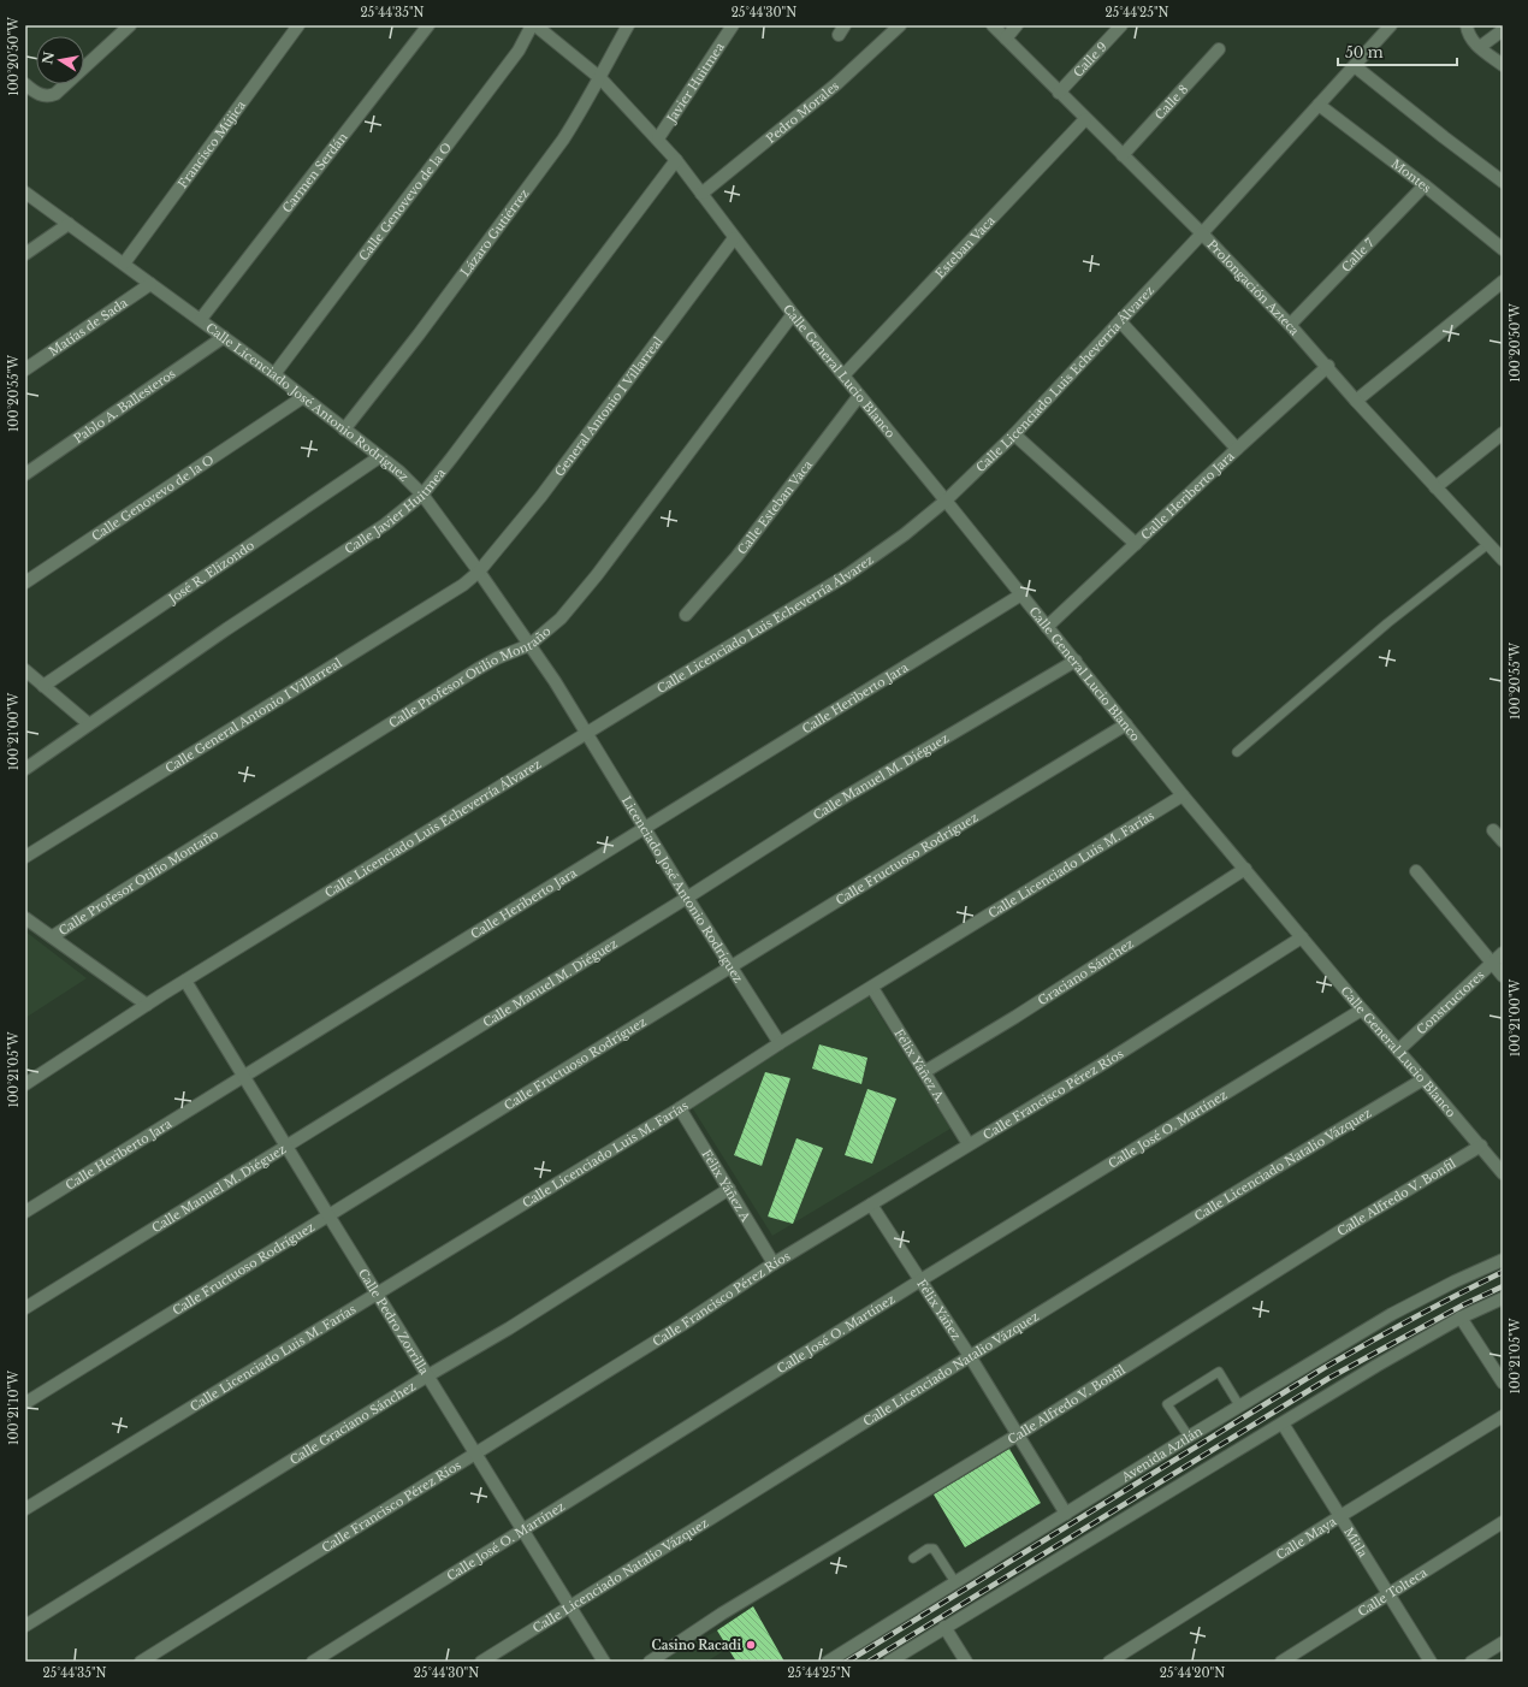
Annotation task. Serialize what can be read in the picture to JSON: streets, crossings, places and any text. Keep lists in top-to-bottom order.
{
  "streets": {
    "street": [
      "Calle 9",
      "Javier Huitmea",
      "Calle 8",
      "Pedro Morales",
      "Francisco Mújica",
      "Carmen Serdán",
      "Montes",
      "Calle Genovevo de la O",
      "Lázaro Gutiérrez",
      "Esteban Vaca",
      "Calle 7",
      "Prolongación Azteca",
      "Matías de Sada",
      "Calle General Lucio Blanco",
      "Calle Licenciado Luis Echeverría Álvarez",
      "Calle Licenciado José Antonio Rodríguez",
      "Pablo A. Ballesteros",
      "General Antonio I Villarreal",
      "Calle Heriberto Jara",
      "Calle Esteban Vaca",
      "Calle Javier Huitmea",
      "José R. Elizondo",
      "Calle Profesor Otilio Montaño",
      "Calle General Antonio I Villarreal",
      "Calle Manuel M. Diéguez",
      "Calle Fructuoso Rodríguez",
      "Calle Licenciado Luis M. Farías",
      "Licenciado José Antonio Rodríguez",
      "Graciano Sánchez",
      "Constructores",
      "Félix Yáñez A.",
      "Calle Francisco Pérez Ríos",
      "Calle José O. Martínez",
      "Calle Licenciado Natalio Vázquez",
      "Félix Yáñez A",
      "Calle Alfredo V. Bonfil",
      "Félix Yáñez",
      "Calle Pedro Zorrilla",
      "Calle Graciano Sánchez",
      "Avenida Aztlán",
      "Calle Maya",
      "Mitla",
      "Calle Tolteca"
    ]
  },
  "crossings": [
    ["Calle 9", "Prolongación Azteca"],
    ["Javier Huitmea", "Calle General Lucio Blanco"],
    ["Calle 8", "Prolongación Azteca"],
    ["Pedro Morales", "Calle General Lucio Blanco"],
    ["Francisco Mújica", "Calle Licenciado José Antonio Rodríguez"],
    ["Carmen Serdán", "Calle Licenciado José Antonio Rodríguez"],
    ["Montes", "Calle 7"],
    ["Montes", "Calle Licenciado Luis Echeverría Álvarez"],
    ["Calle Genovevo de la O", "Calle General Lucio Blanco"],
    ["Calle Genovevo de la O", "Calle Licenciado José Antonio Rodríguez"],
    ["Lázaro Gutiérrez", "Calle General Lucio Blanco"],
    ["Lázaro Gutiérrez", "Calle Licenciado José Antonio Rodríguez"],
    ["Esteban Vaca", "Prolongación Azteca"],
    ["Esteban Vaca", "Calle General Lucio Blanco"],
    ["Calle 7", "Prolongación Azteca"],
    ["Prolongación Azteca", "Calle Licenciado Luis Echeverría Álvarez"],
    ["Prolongación Azteca", "Calle Heriberto Jara"],
    ["Matías de Sada", "Calle Licenciado José Antonio Rodríguez"],
    ["Calle General Lucio Blanco", "Calle Licenciado Luis Echeverría Álvarez"],
    ["Calle General Lucio Blanco", "General Antonio I Villarreal"],
    ["Calle General Lucio Blanco", "Calle Heriberto Jara"],
    ["Calle General Lucio Blanco", "Calle Esteban Vaca"],
    ["Calle General Lucio Blanco", "Calle Javier Huitmea"],
    ["Calle General Lucio Blanco", "Calle Profesor Otilio Montaño"],
    ["Calle General Lucio Blanco", "Calle Manuel M. Diéguez"],
    ["Calle General Lucio Blanco", "Calle Fructuoso Rodríguez"],
    ["Calle General Lucio Blanco", "Calle Licenciado Luis M. Farías"],
    ["Calle General Lucio Blanco", "Graciano Sánchez"],
    ["Calle General Lucio Blanco", "Constructores"],
    ["Calle General Lucio Blanco", "Calle Francisco Pérez Ríos"],
    ["Calle General Lucio Blanco", "Calle José O. Martínez"],
    ["Calle General Lucio Blanco", "Calle Licenciado Natalio Vázquez"],
    ["Calle General Lucio Blanco", "Calle Alfredo V. Bonfil"],
    ["Calle Licenciado Luis Echeverría Álvarez", "Calle Licenciado José Antonio Rodríguez"],
    ["Calle Licenciado Luis Echeverría Álvarez", "Licenciado José Antonio Rodríguez"],
    ["Calle Licenciado Luis Echeverría Álvarez", "Calle Pedro Zorrilla"],
    ["Calle Licenciado José Antonio Rodríguez", "Pablo A. Ballesteros"],
    ["Calle Licenciado José Antonio Rodríguez", "General Antonio I Villarreal"],
    ["Calle Licenciado José Antonio Rodríguez", "Calle Javier Huitmea"],
    ["Calle Licenciado José Antonio Rodríguez", "José R. Elizondo"],
    ["Calle Licenciado José Antonio Rodríguez", "Calle Profesor Otilio Montaño"],
    ["Calle Licenciado José Antonio Rodríguez", "Calle General Antonio I Villarreal"],
    ["Calle Licenciado José Antonio Rodríguez", "Licenciado José Antonio Rodríguez"],
    ["General Antonio I Villarreal", "Calle General Antonio I Villarreal"],
    ["Calle Heriberto Jara", "Licenciado José Antonio Rodríguez"],
    ["Calle Heriberto Jara", "Calle Pedro Zorrilla"],
    ["Calle Manuel M. Diéguez", "Licenciado José Antonio Rodríguez"],
    ["Calle Manuel M. Diéguez", "Calle Pedro Zorrilla"],
    ["Calle Fructuoso Rodríguez", "Licenciado José Antonio Rodríguez"],
    ["Calle Fructuoso Rodríguez", "Calle Pedro Zorrilla"],
    ["Calle Licenciado Luis M. Farías", "Licenciado José Antonio Rodríguez"],
    ["Calle Licenciado Luis M. Farías", "Félix Yáñez A."],
    ["Calle Licenciado Luis M. Farías", "Félix Yáñez A"],
    ["Calle Licenciado Luis M. Farías", "Calle Pedro Zorrilla"],
    ["Graciano Sánchez", "Félix Yáñez A."],
    ["Félix Yáñez A.", "Calle Francisco Pérez Ríos"],
    ["Calle Francisco Pérez Ríos", "Félix Yáñez A"],
    ["Calle Francisco Pérez Ríos", "Félix Yáñez"],
    ["Calle Francisco Pérez Ríos", "Calle Pedro Zorrilla"],
    ["Calle José O. Martínez", "Félix Yáñez"],
    ["Calle José O. Martínez", "Calle Pedro Zorrilla"],
    ["Calle Licenciado Natalio Vázquez", "Félix Yáñez"],
    ["Calle Licenciado Natalio Vázquez", "Calle Pedro Zorrilla"],
    ["Félix Yáñez A", "Calle Graciano Sánchez"],
    ["Calle Alfredo V. Bonfil", "Félix Yáñez"],
    ["Félix Yáñez", "Avenida Aztlán"],
    ["Calle Pedro Zorrilla", "Calle Graciano Sánchez"],
    ["Calle Maya", "Mitla"],
    ["Mitla", "Calle Tolteca"]
  ],
  "places": ["Casino Racadi"],
  "scale_bar": "50 m",
  "north": "left",
  "coordinates": [
    "25°44'35\"N",
    "25°44'30\"N",
    "25°44'25\"N",
    "100°20'50\"W",
    "100°20'55\"W",
    "100°21'00\"W",
    "100°21'05\"W",
    "100°21'10\"W",
    "25°44'20\"N"
  ]
}
